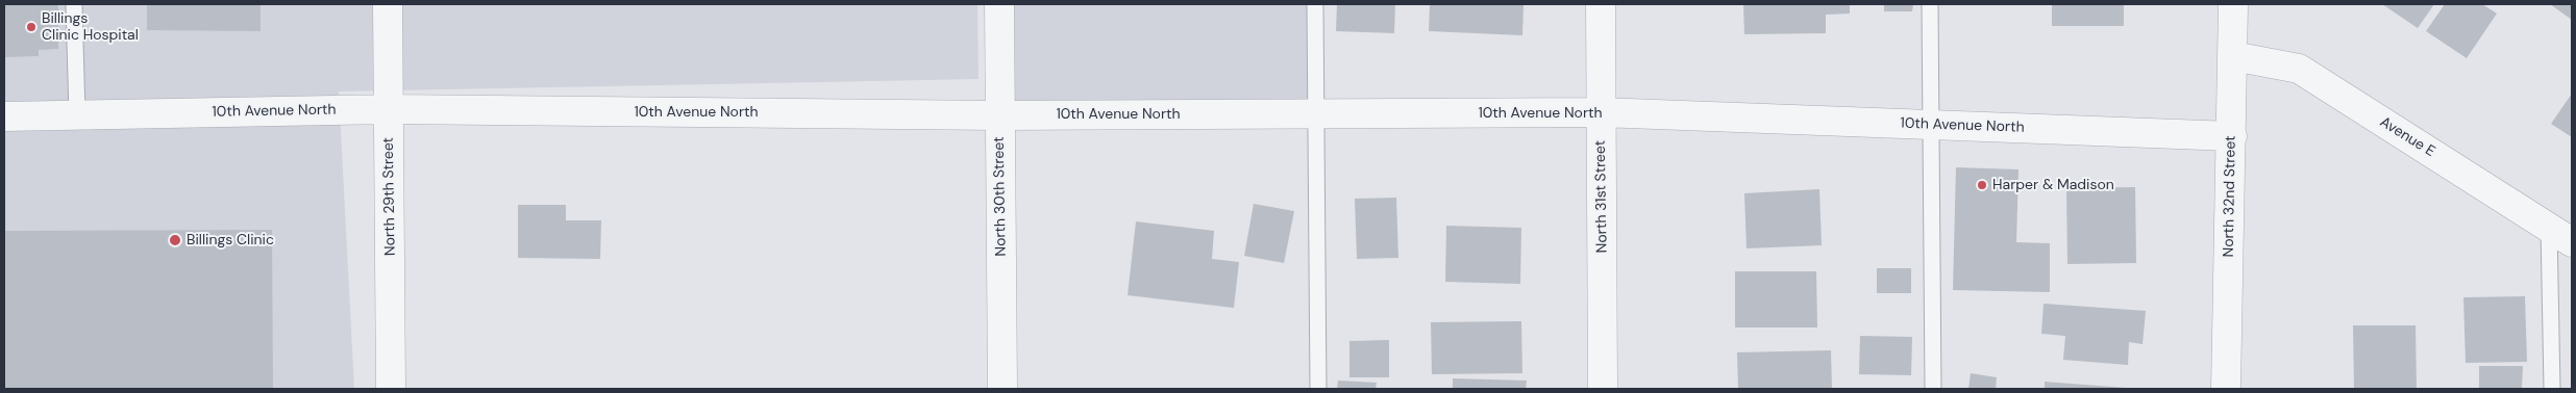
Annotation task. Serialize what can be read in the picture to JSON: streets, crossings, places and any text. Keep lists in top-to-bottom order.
{
  "streets": {
    "street": [
      "10th Avenue North",
      "Avenue E",
      "North 29th Street",
      "North 30th Street",
      "North 31st Street",
      "North 32nd Street"
    ]
  },
  "crossings": [
    ["10th Avenue North", "North 29th Street"],
    ["10th Avenue North", "North 30th Street"],
    ["10th Avenue North", "North 31st Street"],
    ["10th Avenue North", "North 32nd Street"],
    ["Avenue E", "North 32nd Street"]
  ],
  "places": ["Billings Clinic Hospital", "Harper & Madison", "Billings Clinic"]
}
